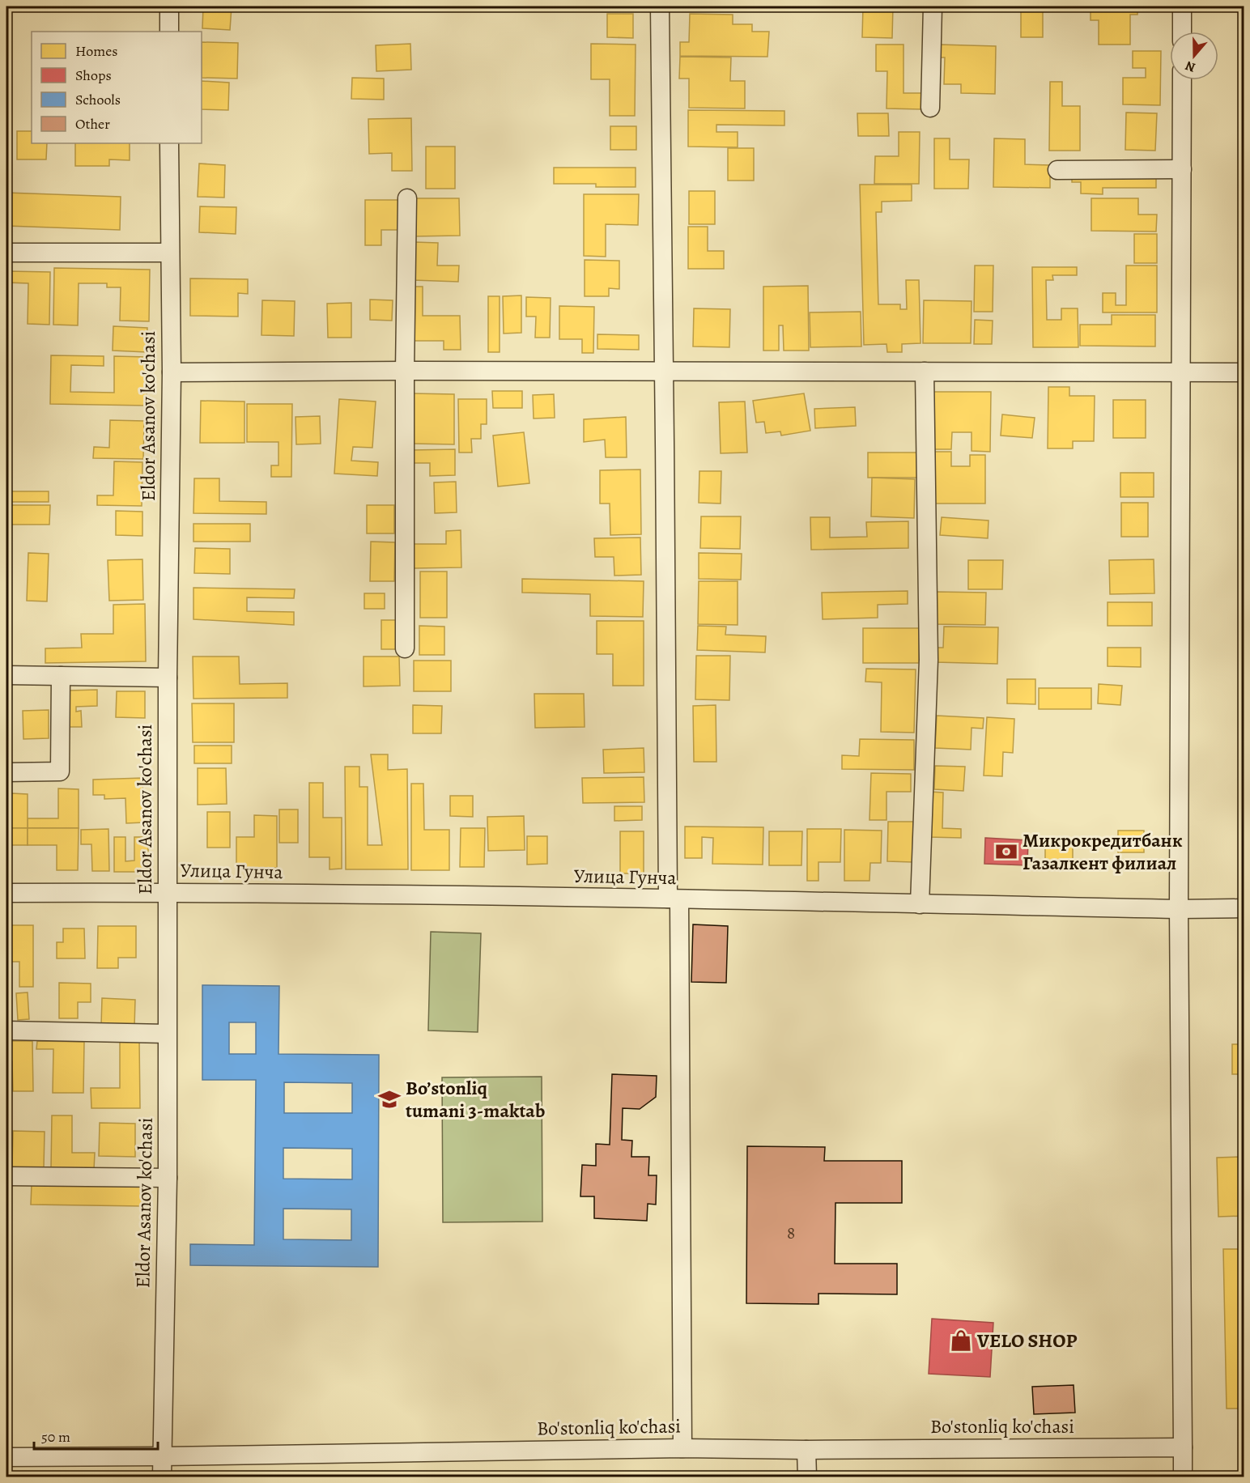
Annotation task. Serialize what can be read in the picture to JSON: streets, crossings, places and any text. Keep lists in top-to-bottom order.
{
  "streets": {
    "street": ["Eldor Asanov ko'chasi", "Улица Гунча", "Bo'stonliq ko'chasi"]
  },
  "crossings": [
    ["Eldor Asanov ko'chasi", "Улица Гунча"],
    ["Eldor Asanov ko'chasi", "Bo'stonliq ko'chasi"]
  ],
  "places": {
    "bank": ["Микрокредитбанк Газалкент филиал"],
    "school or university": ["Bo’stonliq tumani 3-maktab"],
    "shop": ["VELO SHOP"]
  },
  "house_numbers": ["8"],
  "legend": [
    "Homes",
    "Shops",
    "Schools",
    "Other"
  ],
  "scale_bar": "50 m",
  "north": "bottom"
}
